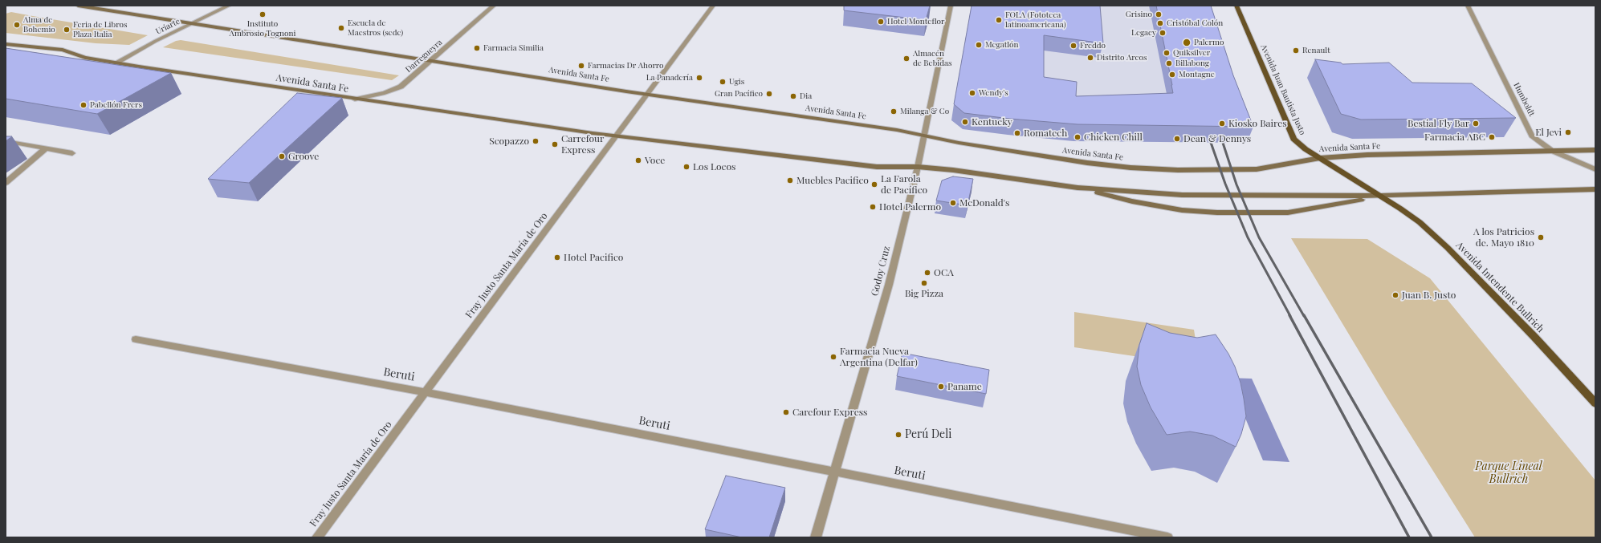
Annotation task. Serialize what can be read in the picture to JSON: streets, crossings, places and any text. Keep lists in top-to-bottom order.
{
  "streets": {
    "main road": ["Avenida Santa Fe", "Avenida Juan Bautista Justo", "Avenida Intendente Bullrich"],
    "street": [
      "Uriarte",
      "Darregueyra",
      "Humboldt",
      "Fray Justo Santa María de Oro",
      "Godoy Cruz",
      "Beruti"
    ]
  },
  "crossings": [
    ["Uriarte", "Avenida Santa Fe"],
    ["Darregueyra", "Avenida Santa Fe"],
    ["Avenida Santa Fe", "Avenida Juan Bautista Justo"],
    ["Avenida Santa Fe", "Humboldt"],
    ["Avenida Santa Fe", "Fray Justo Santa María de Oro"],
    ["Avenida Santa Fe", "Godoy Cruz"],
    ["Avenida Santa Fe", "Avenida Intendente Bullrich"],
    ["Avenida Juan Bautista Justo", "Avenida Intendente Bullrich"],
    ["Fray Justo Santa María de Oro", "Beruti"],
    ["Godoy Cruz", "Beruti"]
  ],
  "parks": ["Parque Lineal Bullrich"],
  "places": [
    "Instituto Ambrosio Tognoni",
    "Grisino",
    "FOLA (Fototeca latinoamericana)",
    "Hotel Monteflor",
    "Cristóbal Colón",
    "Alma de Bohemio",
    "Escuela de Maestros (sede)",
    "Feria de Libros Plaza Italia",
    "Legacy",
    "Palermo",
    "Megatlón",
    "Freddo",
    "Farmacia Similia",
    "Renault",
    "Quiksilver",
    "Distrito Arcos",
    "Almacén de Bebidas",
    "Billabong",
    "Farmacias Dr Ahorro",
    "Montagne",
    "La Panadería",
    "Ugis",
    "Wendy's",
    "Gran Pacífico",
    "Dia",
    "Pabellón Frers",
    "Milanga & Co",
    "Kentucky",
    "Kiosko Baires",
    "Bestial Fly Bar",
    "El Jevi",
    "Romatech",
    "Chicken Chill",
    "Farmacia ABC",
    "Dean & Dennys",
    "Scopazzo",
    "Carrefour Express",
    "Groove",
    "Voce",
    "Los Locos",
    "Muebles Pacifico",
    "La Farola de Pacífico",
    "McDonald's",
    "Hotel Palermo",
    "A los Patricios de. Mayo 1810",
    "Hotel Pacifico",
    "OCA",
    "Big Pizza",
    "Juan B. Justo",
    "Farmacia Nueva Argentina (Delfar)",
    "Paname",
    "Carefour Express",
    "Perú Deli"
  ]
}
